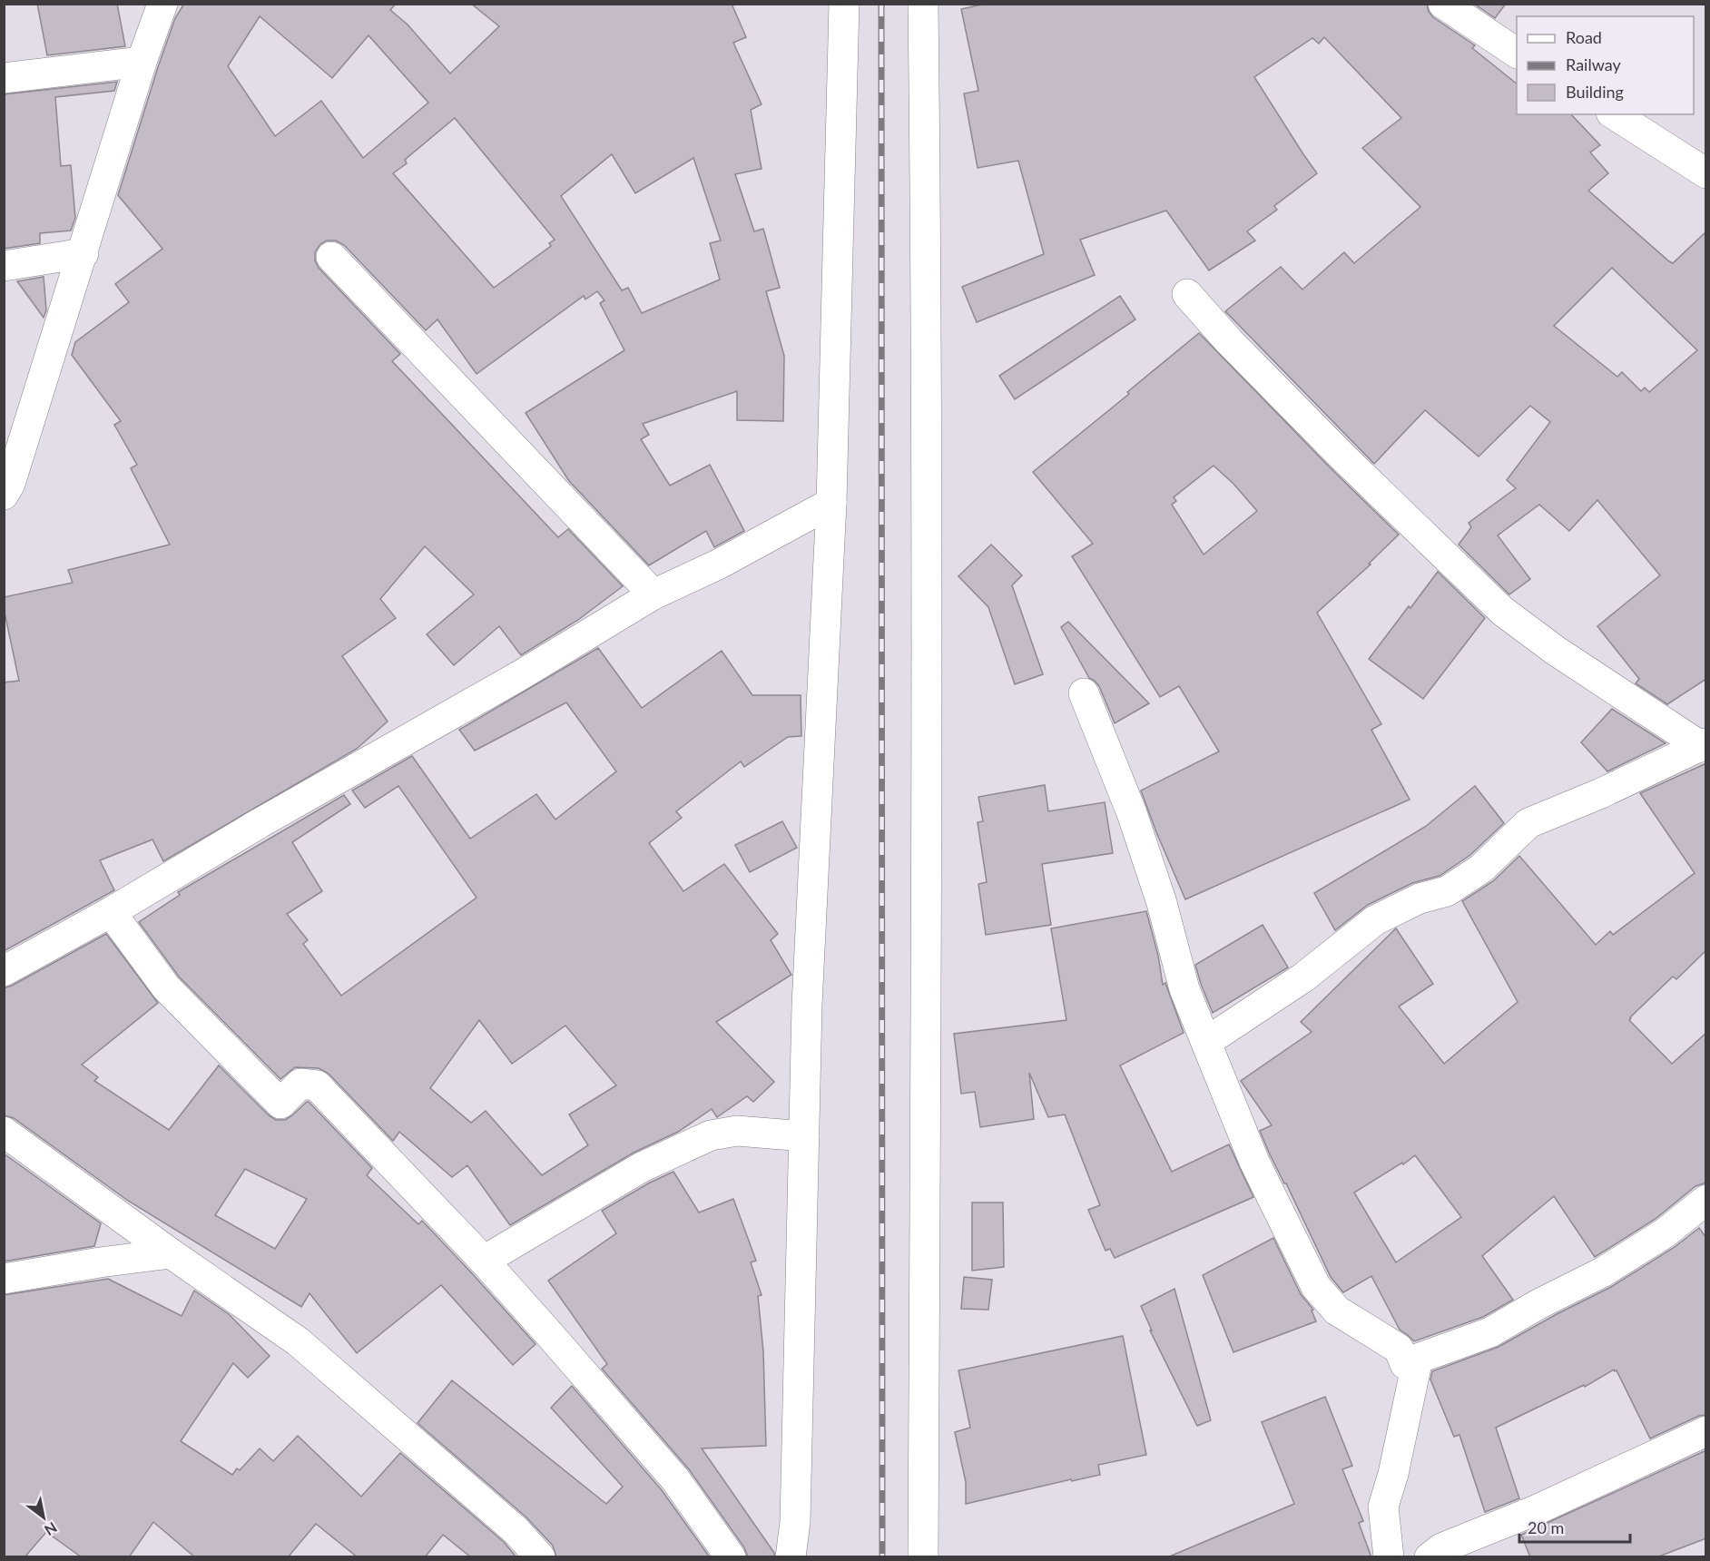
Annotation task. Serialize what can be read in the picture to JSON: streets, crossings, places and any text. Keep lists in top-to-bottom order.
{
  "legend": ["Road", "Railway", "Building"],
  "scale_bar": "20 m",
  "north": "bottom right"
}
